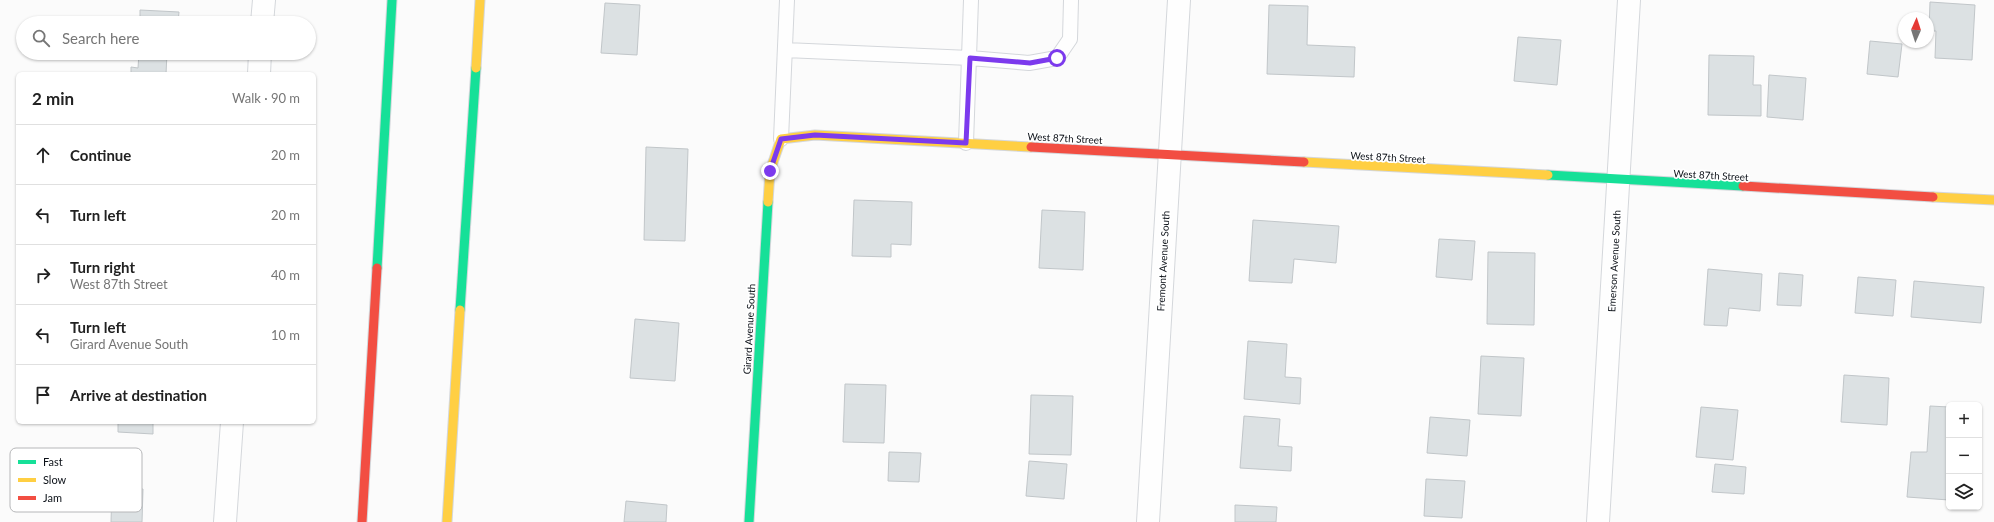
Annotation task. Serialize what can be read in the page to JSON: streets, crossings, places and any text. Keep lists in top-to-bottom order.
{
  "streets": {
    "main road": ["West 87th Street", "Girard Avenue South"],
    "street": ["Fremont Avenue South", "Emerson Avenue South"]
  },
  "crossings": [
    ["West 87th Street", "Fremont Avenue South"],
    ["West 87th Street", "Emerson Avenue South"],
    ["West 87th Street", "Girard Avenue South"]
  ],
  "legend": ["Fast", "Slow", "Jam"],
  "north": "top",
  "page": {
    "search": "Search here",
    "heading": ["2 min", "Walk · 90 m"],
    "list": [
      ["Continue", "20 m"],
      ["Turn left", "20 m"],
      ["Turn right", "West 87th Street", "40 m"],
      ["Turn left", "Girard Avenue South", "10 m"],
      "Arrive at destination"
    ],
    "map_buttons": ["+", "−"]
  }
}
